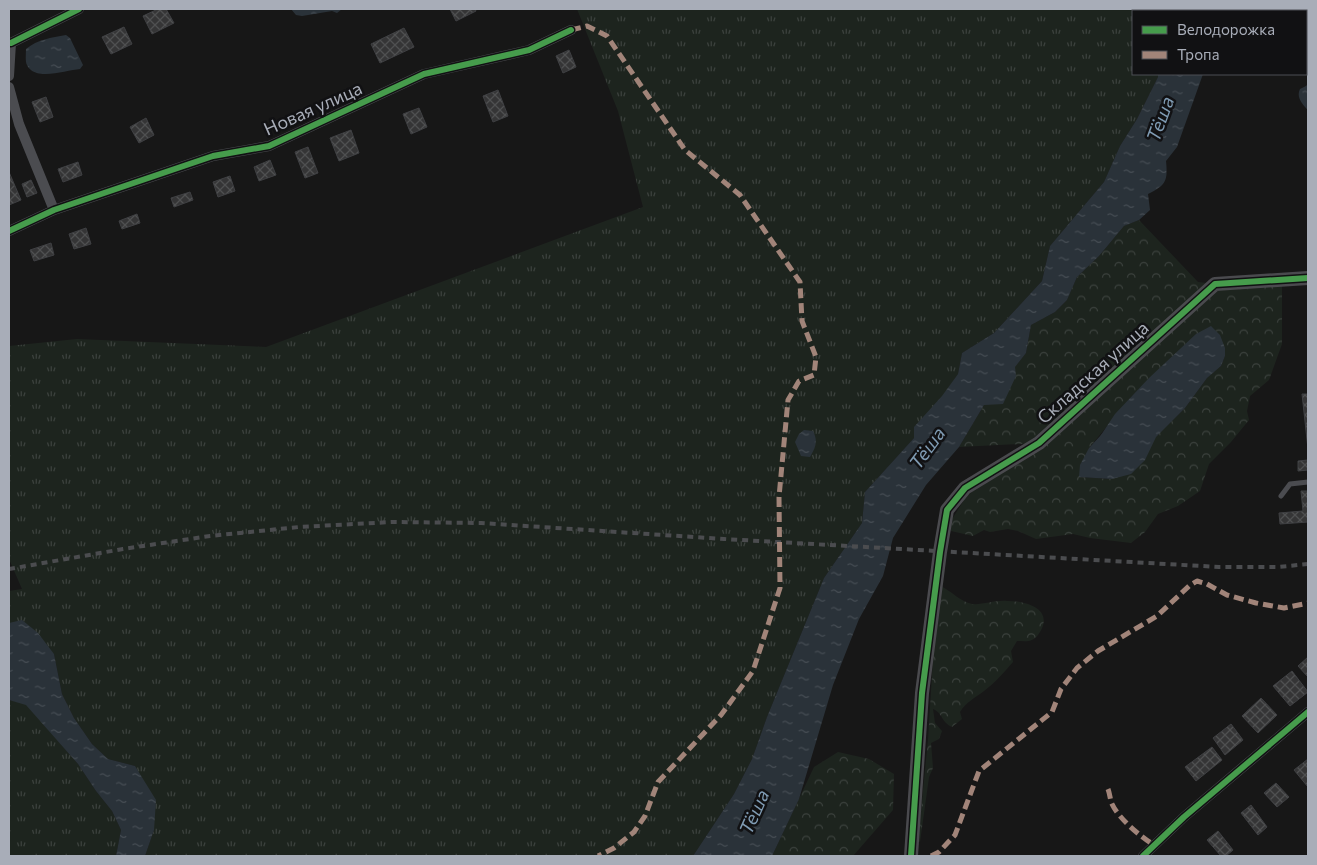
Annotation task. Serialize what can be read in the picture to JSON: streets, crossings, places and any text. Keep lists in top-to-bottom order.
{
  "streets": {
    "street": ["Новая улица", "Складская улица"]
  },
  "water": ["Тёша"],
  "legend": ["Велодорожка", "Тропа"]
}
